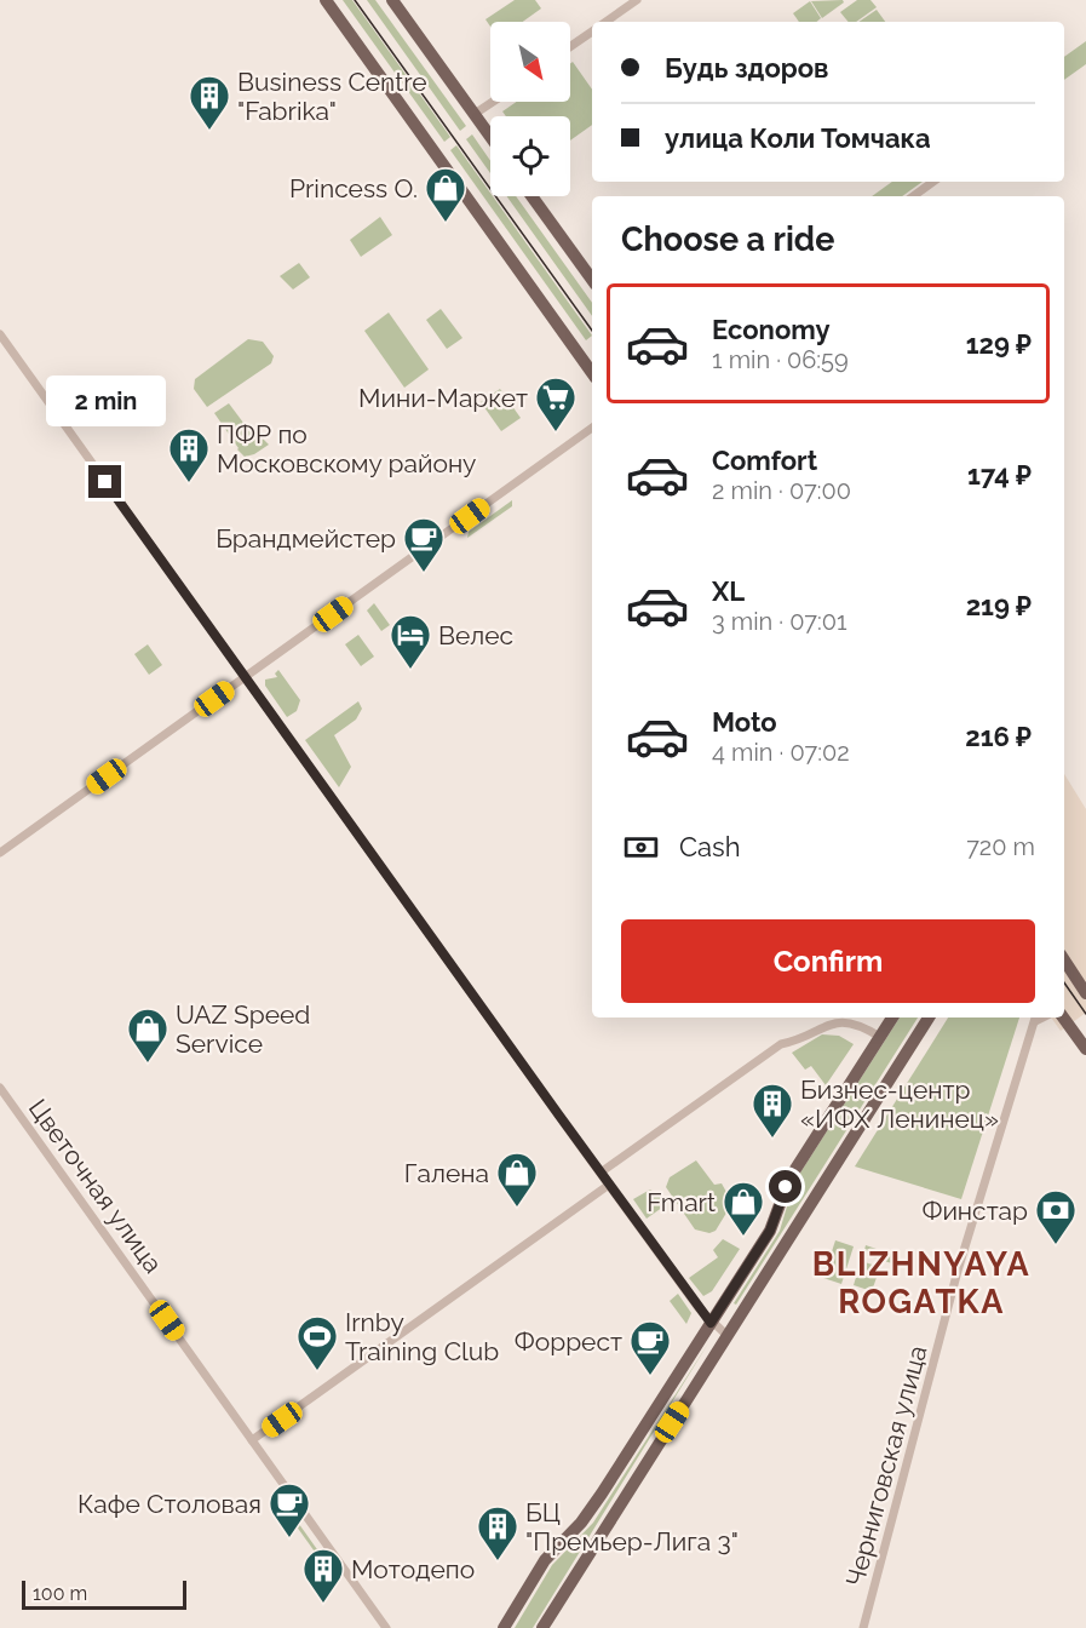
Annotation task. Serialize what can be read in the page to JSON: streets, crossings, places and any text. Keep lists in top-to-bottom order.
{
  "streets": {
    "street": ["Цветочная улица", "Черниговская улица"]
  },
  "districts": ["BLIZHNYAYA ROGATKA"],
  "places": {
    "building": [
      "Business Centre \"Fabrika\"",
      "ПФР по Московскому району",
      "Бизнес-центр «ИФХ Ленинец»",
      "БЦ \"Премьер-Лига 3\"",
      "Мотодепо"
    ],
    "shop": [
      "Princess O.",
      "UAZ Speed Service",
      "Галена",
      "Fmart"
    ],
    "supermarket": ["Мини-Маркет"],
    "cafe": ["Брандмейстер", "Форрест", "Кафе Столовая"],
    "hotel": ["Велес"],
    "bank": ["Финстар"],
    "sports": ["Irnby Training Club"]
  },
  "scale_bar": "100 m",
  "north": "bottom right",
  "page": {
    "banner": ["Будь здоров", "улица Коли Томчака"],
    "heading": "Choose a ride",
    "list": [
      {
        "name": "Economy",
        "note": "1 min · 06:59",
        "value": "129 ₽"
      },
      {
        "name": "Comfort",
        "note": "2 min · 07:00",
        "value": "174 ₽"
      },
      {
        "name": "XL",
        "note": "3 min · 07:01",
        "value": "219 ₽"
      },
      {
        "name": "Moto",
        "note": "4 min · 07:02",
        "value": "216 ₽"
      }
    ],
    "bubble": "2 min",
    "pay": ["Cash", "720 m"],
    "buttons": "Confirm",
    "scale": "100 m"
  }
}
